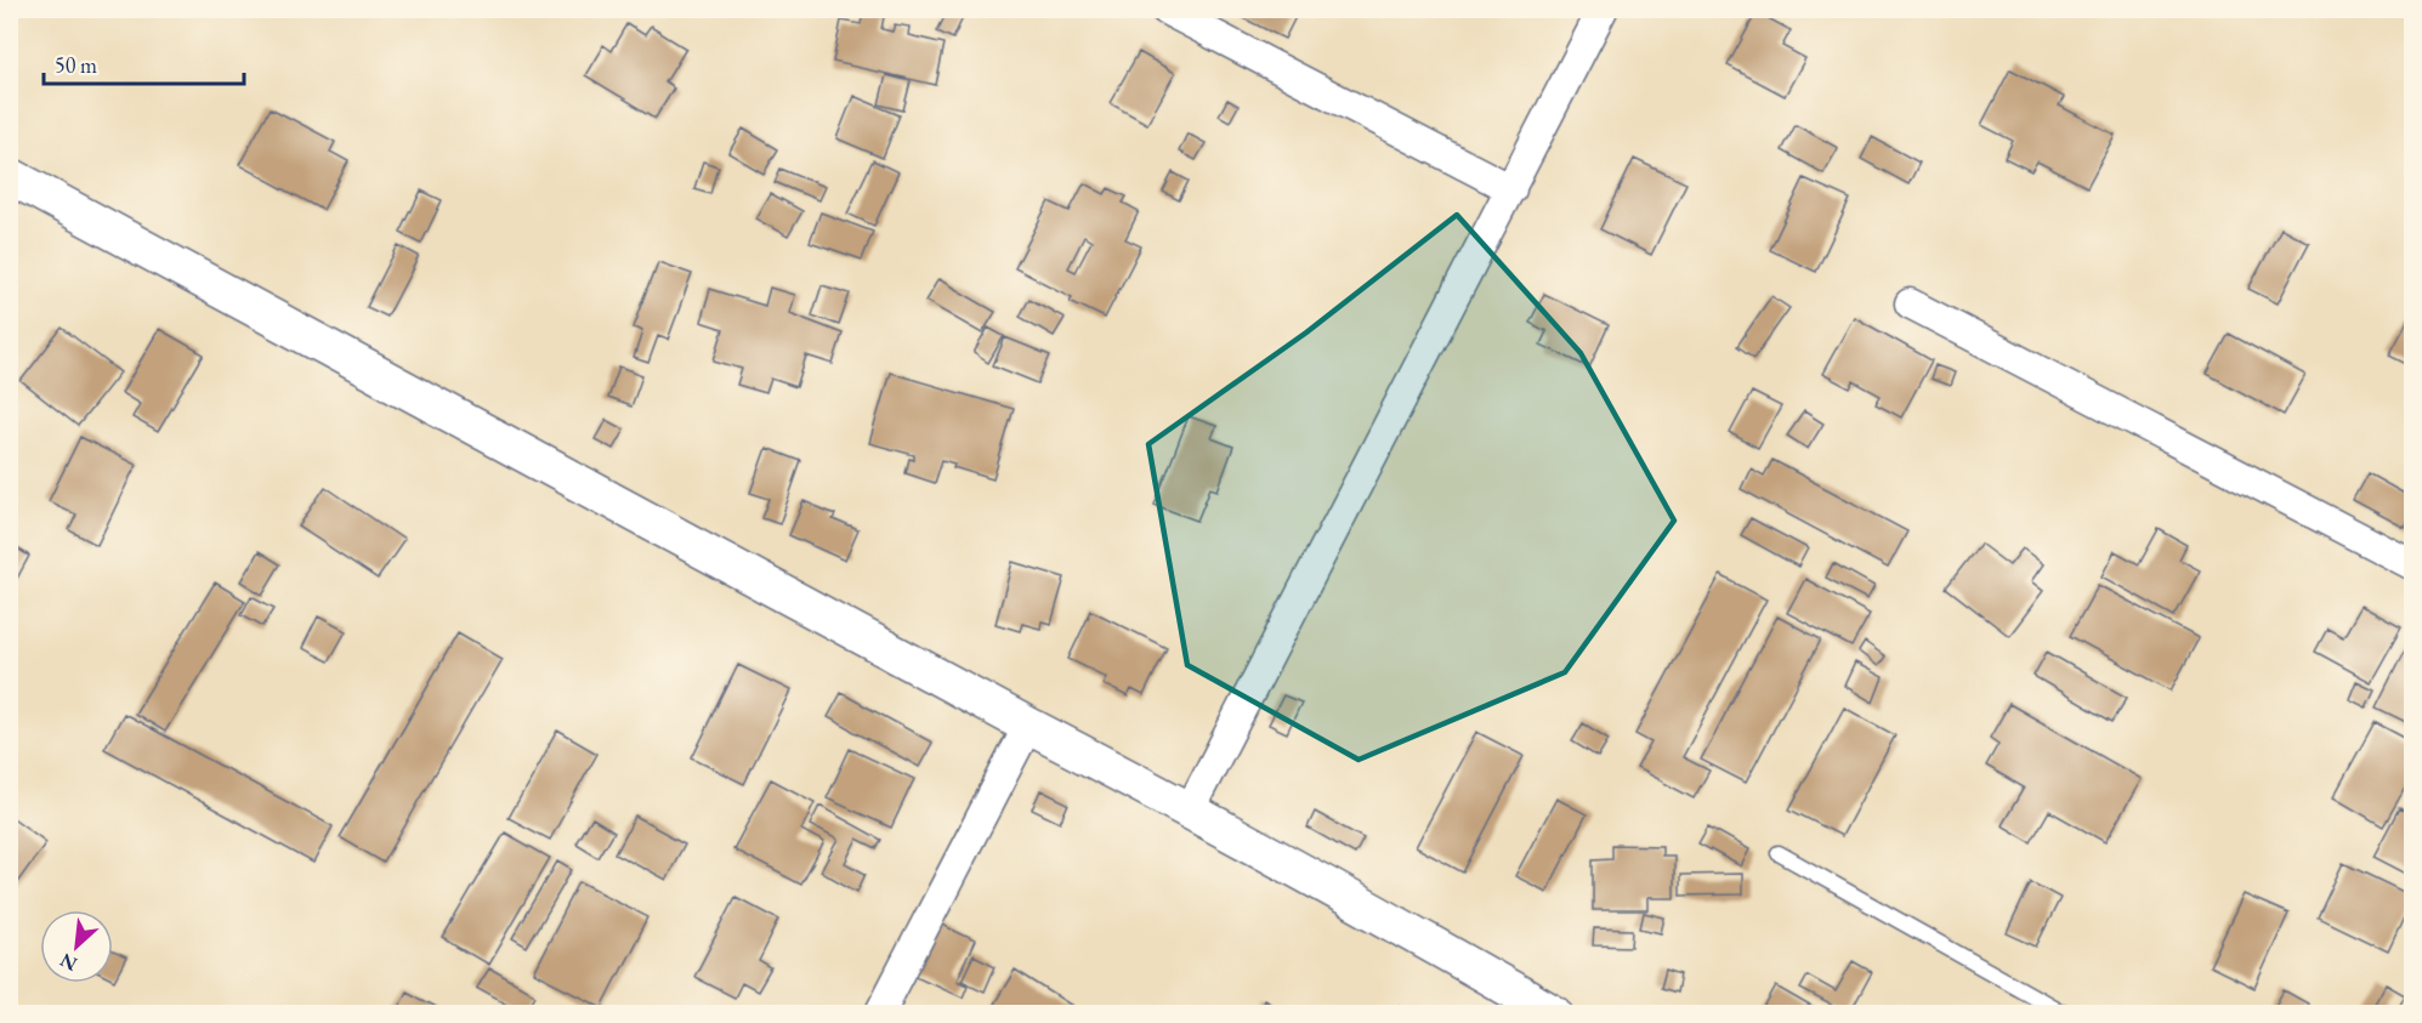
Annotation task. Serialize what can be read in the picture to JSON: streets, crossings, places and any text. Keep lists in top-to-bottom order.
{
  "scale_bar": "50 m",
  "north": "bottom left"
}
